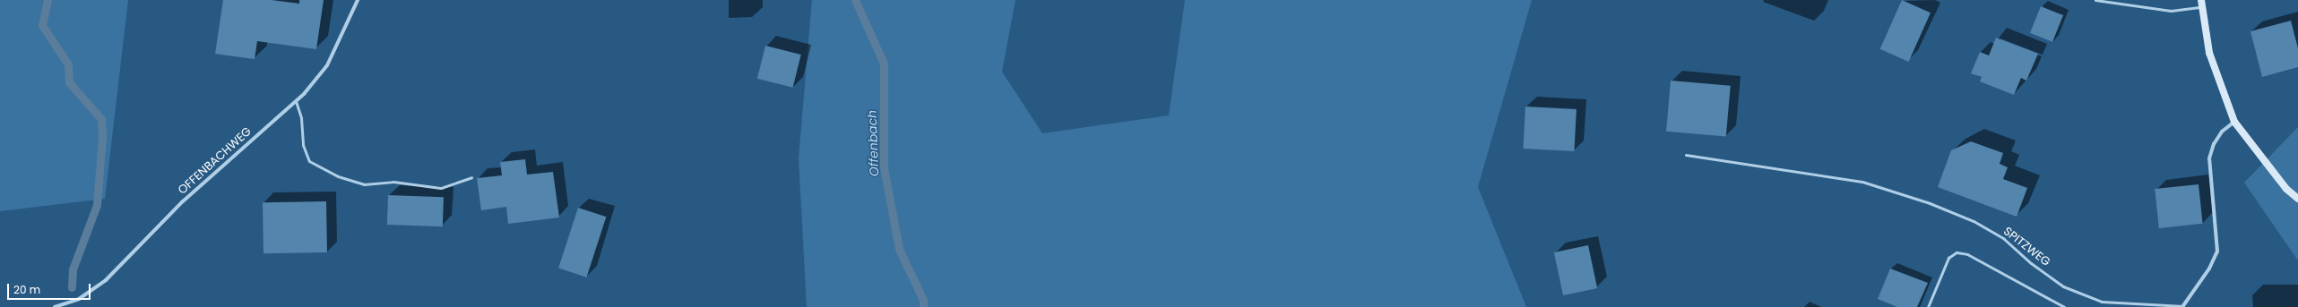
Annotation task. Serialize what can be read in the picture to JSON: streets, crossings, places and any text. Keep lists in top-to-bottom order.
{
  "streets": {
    "street": ["OFFENBACHWEG", "SPITZWEG"]
  },
  "water": ["Offenbach"],
  "scale_bar": "20 m"
}
